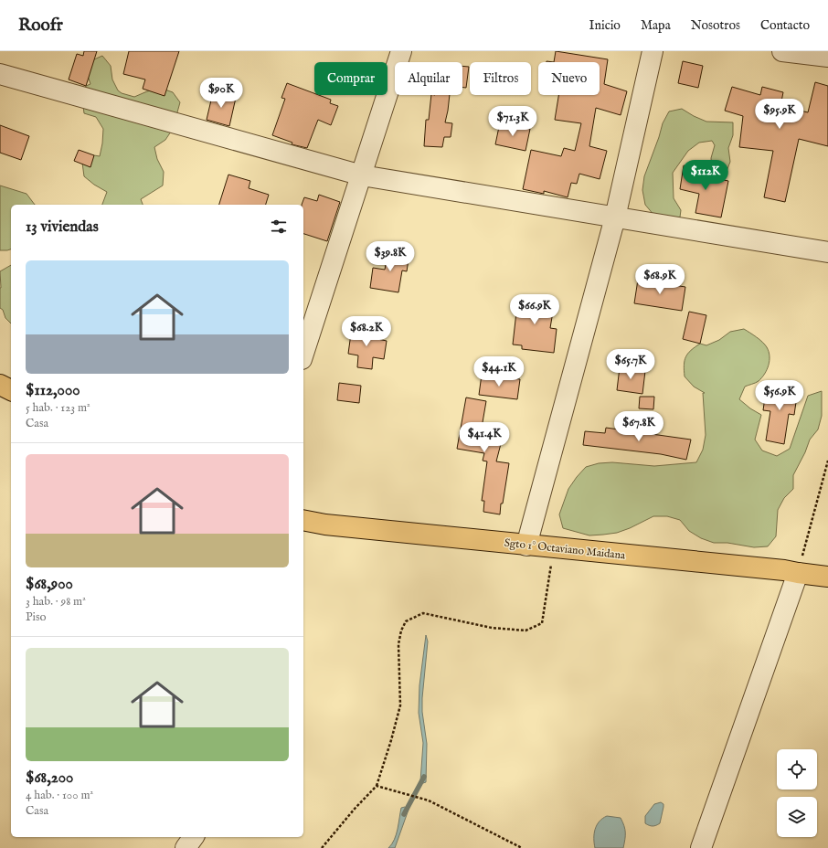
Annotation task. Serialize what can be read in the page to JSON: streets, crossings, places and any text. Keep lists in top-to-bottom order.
{
  "streets": {
    "main road": ["Sgto 1° Octaviano Maidana"]
  },
  "page": {
    "header": "Roofr",
    "nav": [
      "Inicio",
      "Mapa",
      "Nosotros",
      "Contacto"
    ],
    "chip": [
      "Comprar",
      "Alquilar",
      "Filtros",
      "Nuevo"
    ],
    "price": [
      "$90K",
      "$95.9K",
      "$71.3K",
      "$112K",
      "$39.8K",
      "$68.9K",
      "$66.9K",
      "$68.2K",
      "$65.7K",
      "$44.1K",
      "$56.9K",
      "$67.8K",
      "$41.4K"
    ],
    "heading": "13 viviendas",
    "list": [
      {
        "name": "$112,000",
        "note": "5 hab. · 123 m² · Casa"
      },
      {
        "name": "$68,900",
        "note": "3 hab. · 98 m² · Piso"
      },
      {
        "name": "$68,200",
        "note": "4 hab. · 100 m² · Casa"
      }
    ]
  }
}
